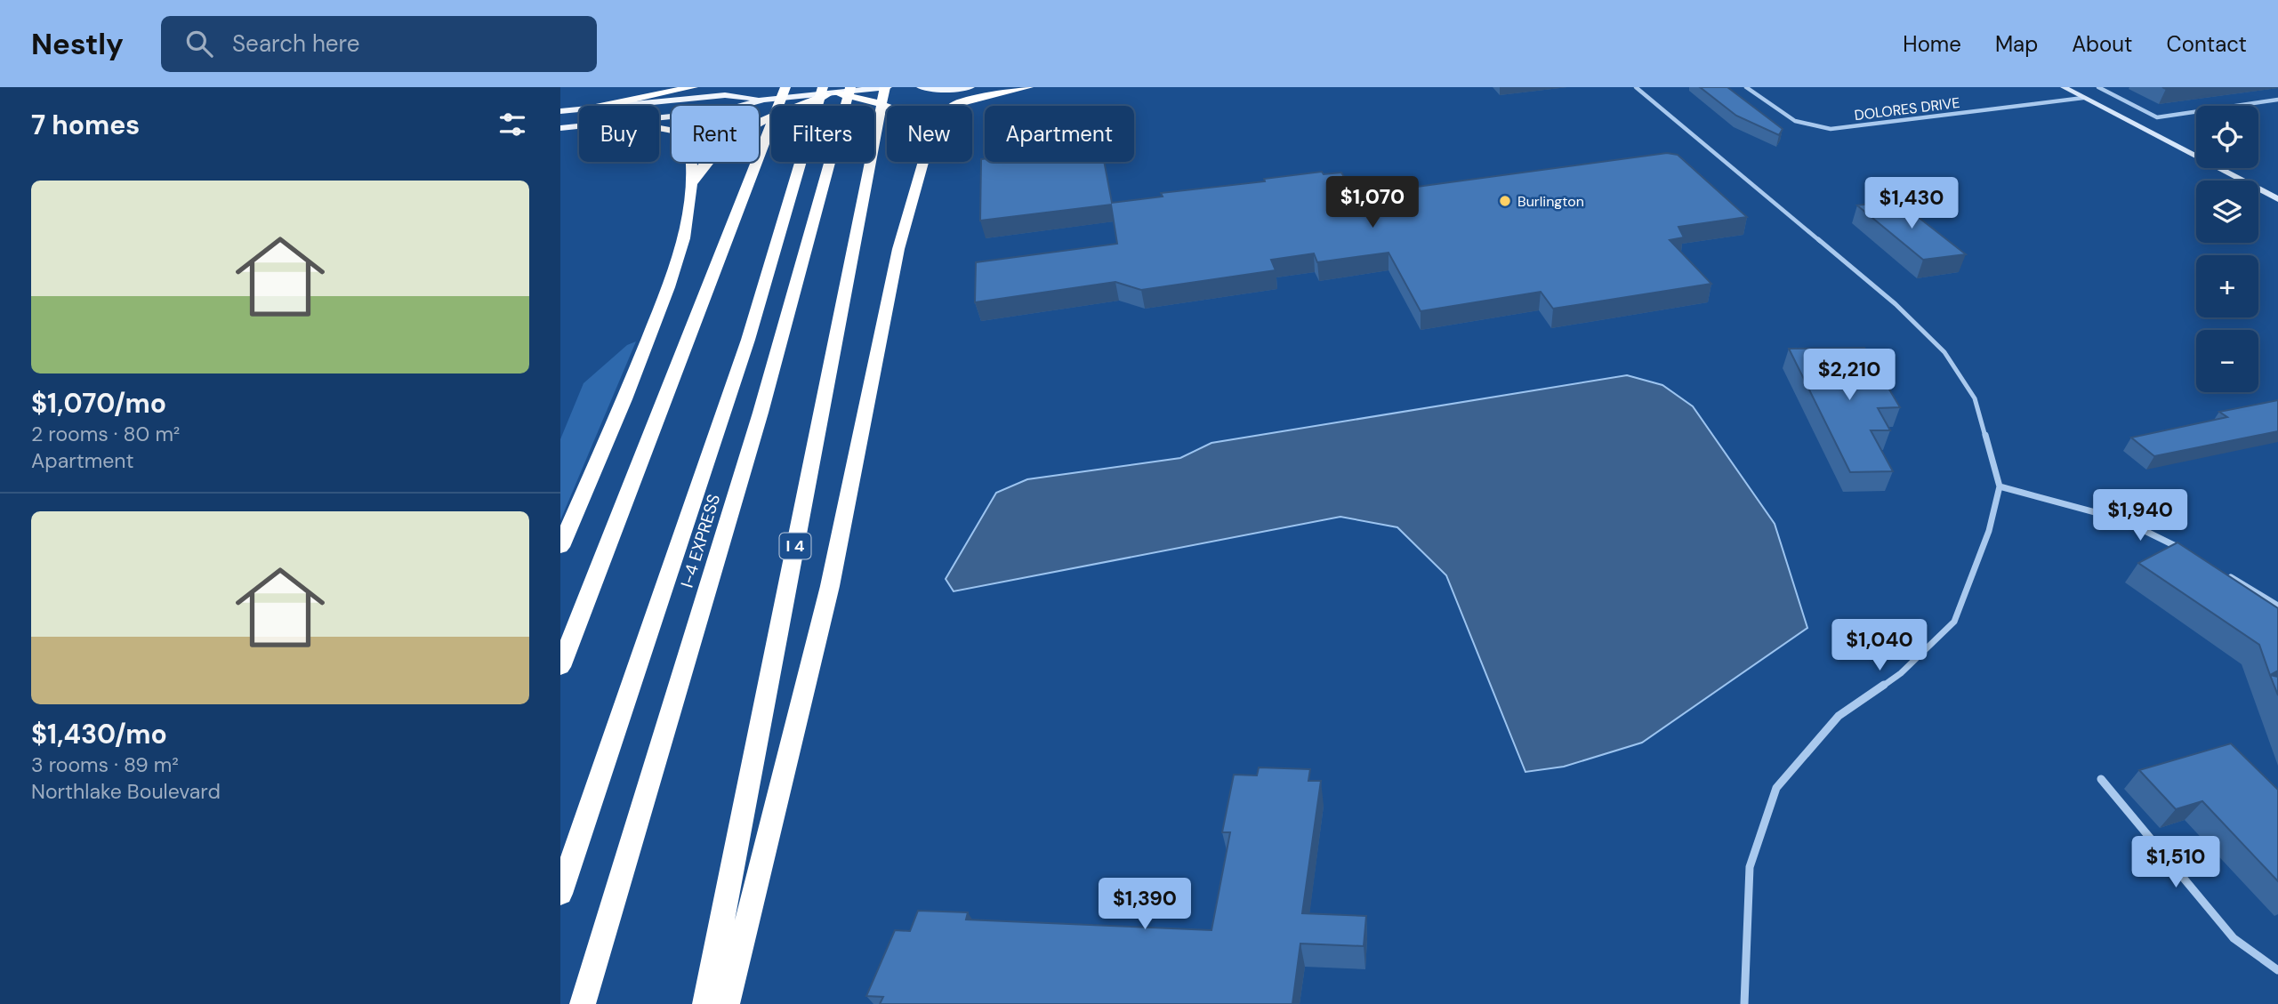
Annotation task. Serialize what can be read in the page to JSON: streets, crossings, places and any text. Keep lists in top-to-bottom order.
{
  "streets": {
    "highway": ["I-4 EXPRESS", "I 4"],
    "street": ["DOLORES DRIVE"]
  },
  "places": ["Burlington"],
  "page": {
    "header": "Nestly",
    "search": "Search here",
    "nav": [
      "Home",
      "Map",
      "About",
      "Contact"
    ],
    "heading": "7 homes",
    "map_buttons": ["+", "−"],
    "chip": [
      "Buy",
      "Rent",
      "Filters",
      "New",
      "Apartment"
    ],
    "list": [
      {
        "name": "$1,070/mo",
        "note": "2 rooms · 80 m² · Apartment"
      },
      {
        "name": "$1,430/mo",
        "note": "3 rooms · 89 m² · Northlake Boulevard"
      }
    ],
    "price": [
      "$1,070",
      "$1,430",
      "$2,210",
      "$1,940",
      "$1,040",
      "$1,510",
      "$1,390"
    ]
  }
}
